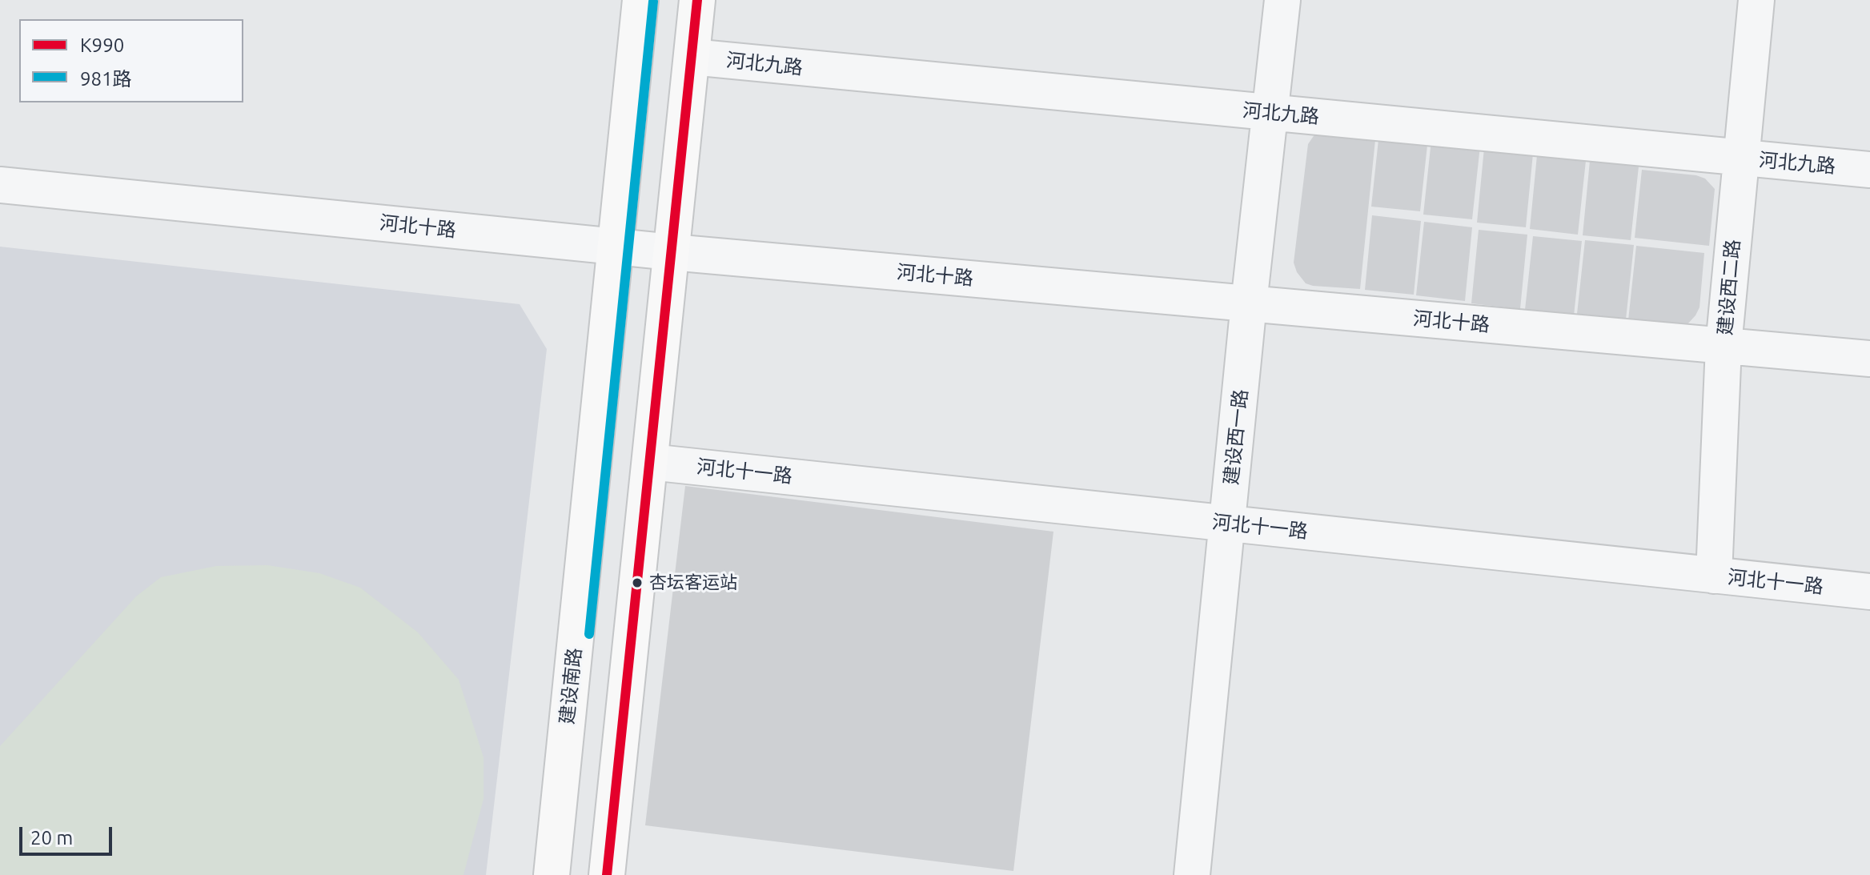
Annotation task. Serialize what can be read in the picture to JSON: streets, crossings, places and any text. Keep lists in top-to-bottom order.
{
  "streets": {
    "main road": ["建设南路"],
    "street": [
      "河北九路",
      "河北十路",
      "建设西二路",
      "建设西一路",
      "河北十一路"
    ]
  },
  "crossings": [
    ["河北九路", "建设西二路"],
    ["河北九路", "建设西一路"],
    ["河北十路", "建设西二路"],
    ["河北十路", "建设西一路"],
    ["河北十路", "建设南路"],
    ["建设西二路", "河北十一路"],
    ["建设西一路", "河北十一路"]
  ],
  "places": ["杏坛客运站"],
  "lines": ["transit line K990", "transit line 981路"],
  "legend": ["K990", "981路"],
  "scale_bar": "20 m"
}
